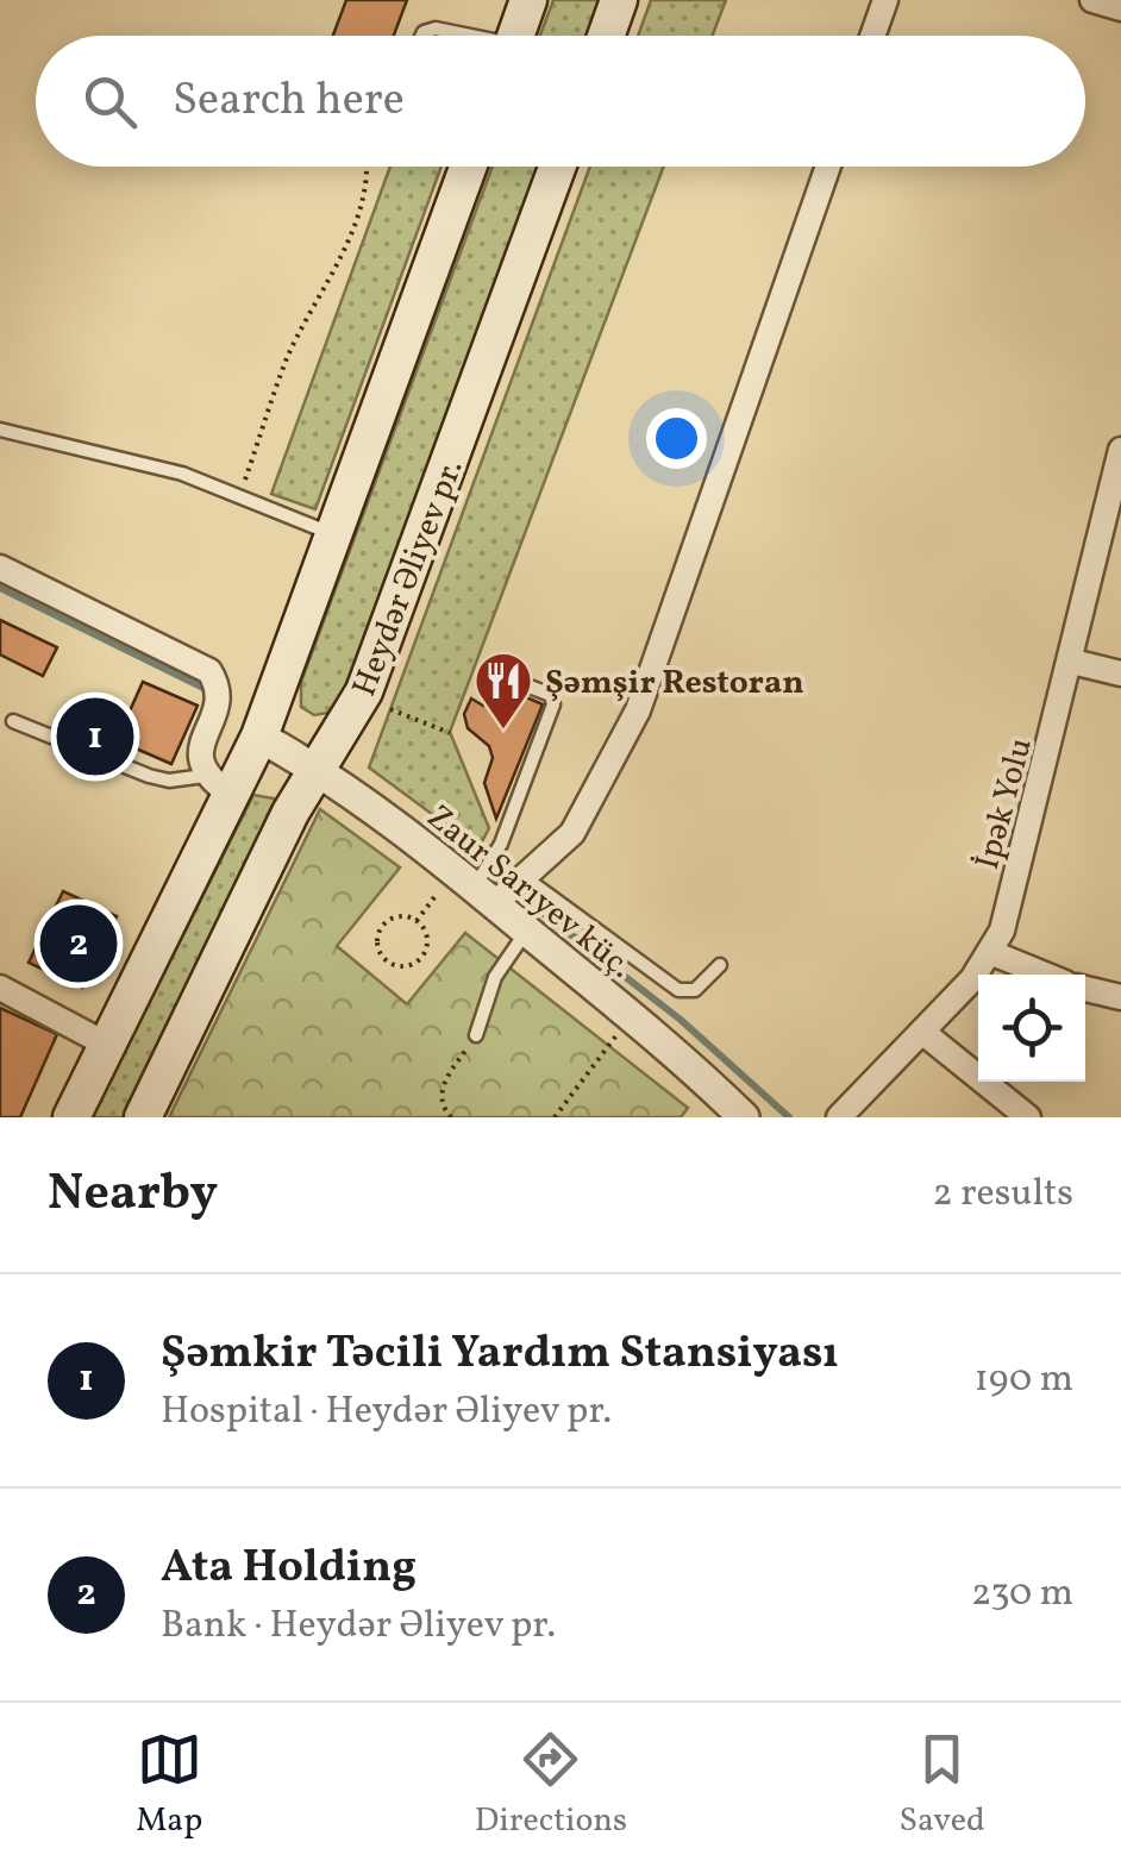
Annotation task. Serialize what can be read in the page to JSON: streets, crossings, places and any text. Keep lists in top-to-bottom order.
{
  "streets": {
    "main road": ["Heydər Əliyev pr."],
    "street": ["İpək Yolu", "Zaur Sarıyev küç."]
  },
  "crossings": [
    ["Heydər Əliyev pr.", "Zaur Sarıyev küç."]
  ],
  "places": {
    "restaurant": ["Şəmşir Restoran"]
  },
  "page": {
    "search": "Search here",
    "pins": ["1", "2"],
    "heading": ["Nearby", "2 results"],
    "list": [
      {
        "mark": "1",
        "name": "Şəmkir Təcili Yardım Stansiyası",
        "note": "Hospital · Heydər Əliyev pr.",
        "value": "190 m"
      },
      {
        "mark": "2",
        "name": "Ata Holding",
        "note": "Bank · Heydər Əliyev pr.",
        "value": "230 m"
      }
    ],
    "nav": ["Map", "Directions", "Saved"]
  }
}
